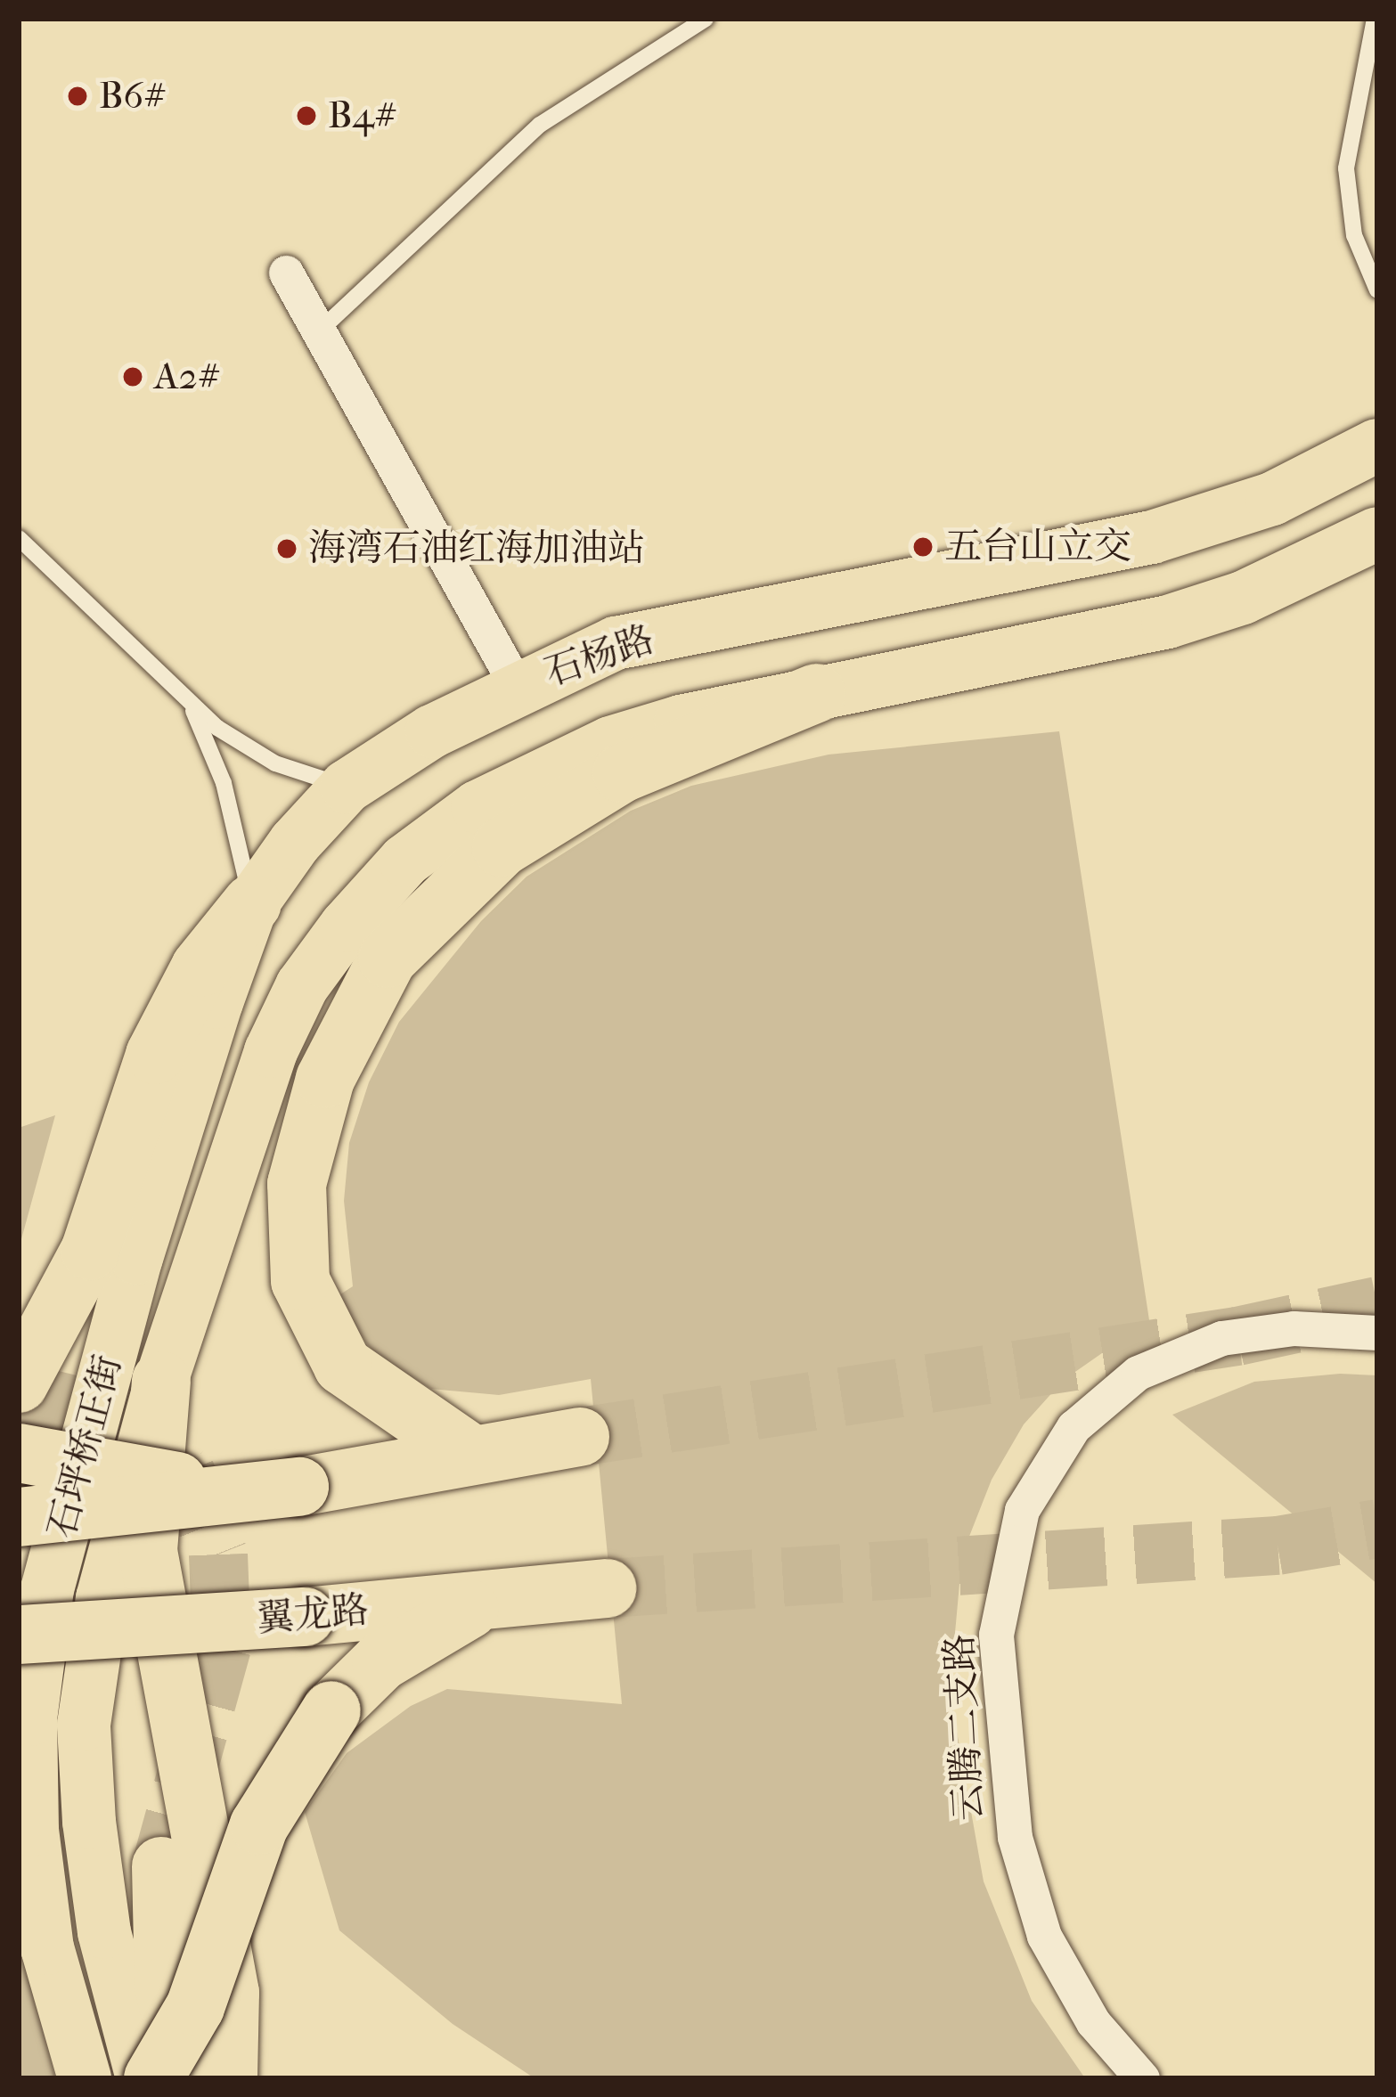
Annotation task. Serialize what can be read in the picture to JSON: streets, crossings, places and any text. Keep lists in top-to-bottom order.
{
  "streets": {
    "highway": ["翼龙路"],
    "main road": ["石杨路", "石坪桥正街"],
    "street": ["云腾二支路"]
  },
  "places": [
    "B6#",
    "B4#",
    "A2#",
    "五台山立交",
    "海湾石油红海加油站"
  ]
}
